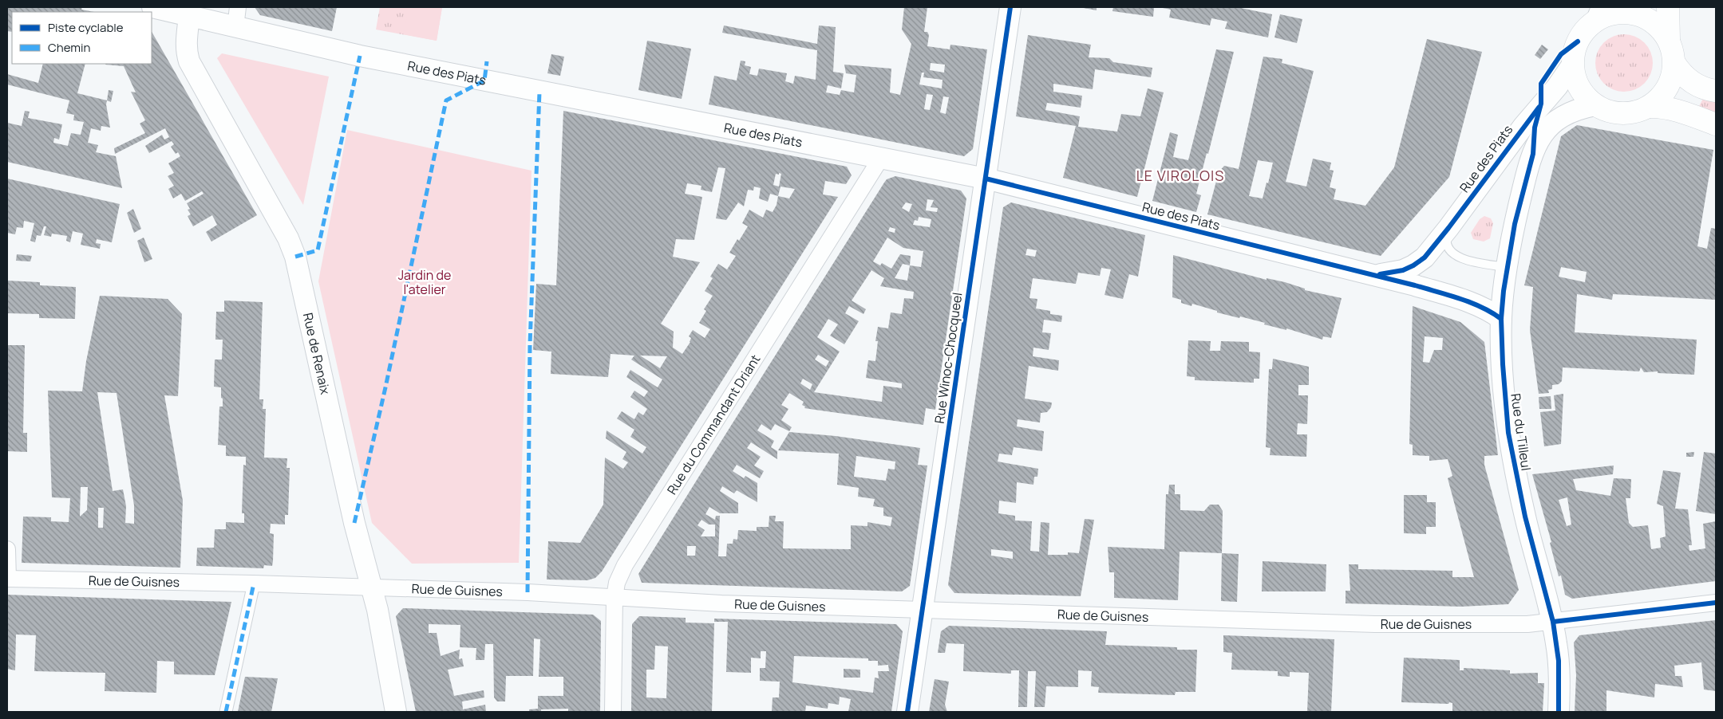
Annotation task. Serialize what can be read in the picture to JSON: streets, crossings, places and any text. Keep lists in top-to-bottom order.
{
  "streets": {
    "street": [
      "Rue des Piats",
      "Rue de Renaix",
      "Rue Winoc-Chocqueel",
      "Rue du Commandant Driant",
      "Rue du Tilleul",
      "Rue de Guisnes"
    ]
  },
  "crossings": [
    ["Rue des Piats", "Rue de Renaix"],
    ["Rue des Piats", "Rue Winoc-Chocqueel"],
    ["Rue des Piats", "Rue du Commandant Driant"],
    ["Rue des Piats", "Rue du Tilleul"],
    ["Rue de Renaix", "Rue de Guisnes"],
    ["Rue Winoc-Chocqueel", "Rue de Guisnes"],
    ["Rue du Commandant Driant", "Rue de Guisnes"],
    ["Rue du Tilleul", "Rue de Guisnes"]
  ],
  "districts": ["LE VIROLOIS"],
  "parks": ["Jardin de l'atelier"],
  "legend": ["Piste cyclable", "Chemin"]
}
